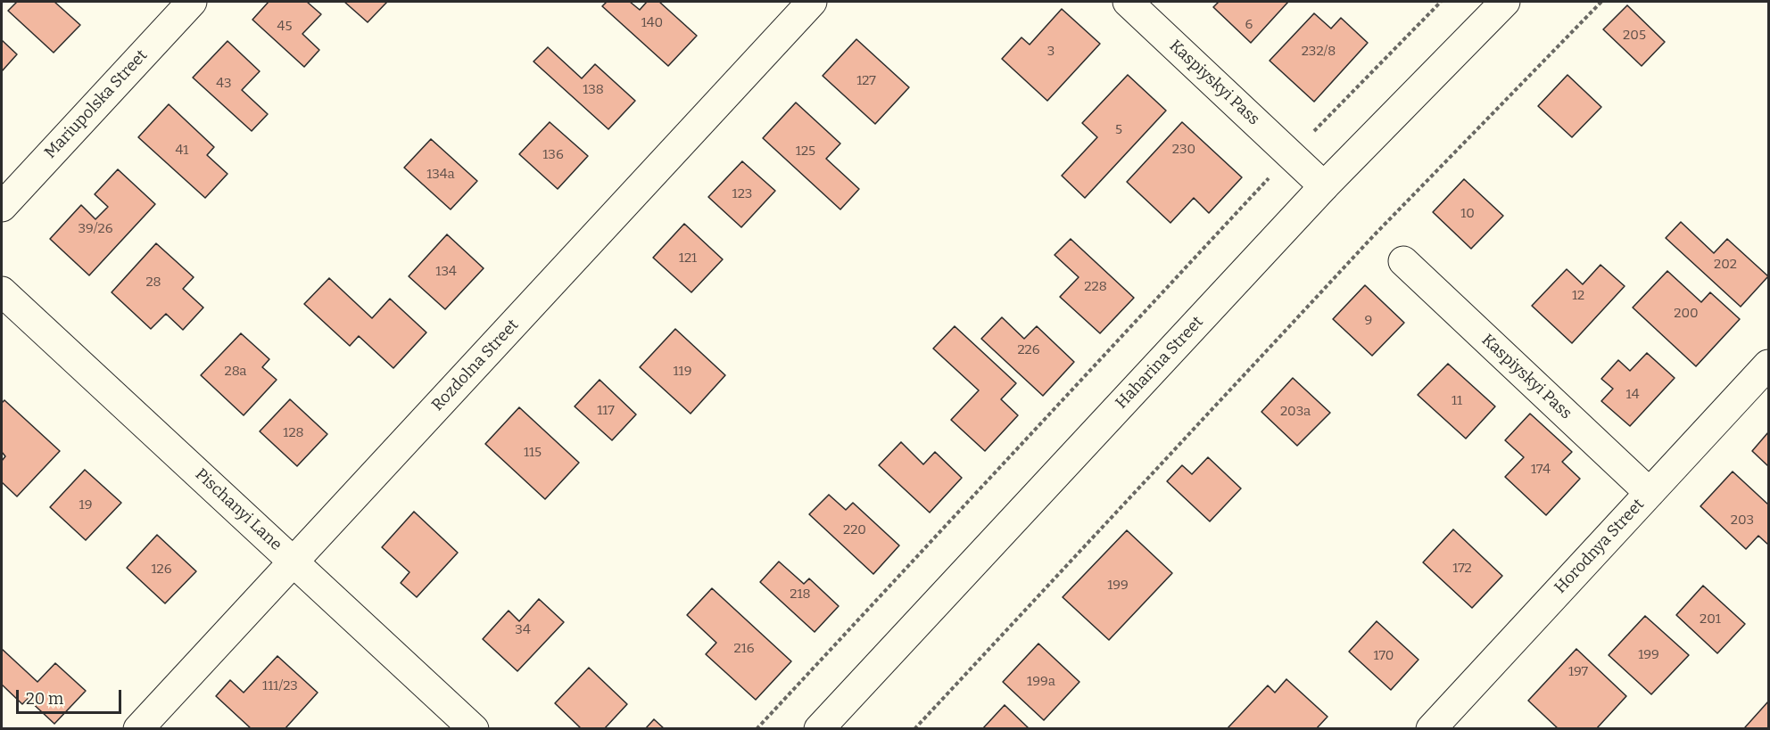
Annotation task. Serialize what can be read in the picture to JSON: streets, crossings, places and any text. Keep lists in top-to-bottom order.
{
  "streets": {
    "street": [
      "Kaspiyskyi Pass",
      "Mariupolska Street",
      "Haharina Street",
      "Rozdolna Street",
      "Pischanyi Lane",
      "Horodnya Street"
    ]
  },
  "crossings": [
    ["Kaspiyskyi Pass", "Haharina Street"],
    ["Kaspiyskyi Pass", "Horodnya Street"],
    ["Rozdolna Street", "Pischanyi Lane"]
  ],
  "house_numbers": [
    "140",
    "6",
    "45",
    "205",
    "3",
    "232/8",
    "127",
    "43",
    "138",
    "5",
    "230",
    "41",
    "125",
    "136",
    "134а",
    "123",
    "10",
    "39/26",
    "121",
    "202",
    "134",
    "28",
    "228",
    "12",
    "200",
    "9",
    "226",
    "28а",
    "119",
    "14",
    "11",
    "117",
    "203а",
    "128",
    "115",
    "174",
    "19",
    "203",
    "220",
    "172",
    "126",
    "199",
    "218",
    "201",
    "34",
    "216",
    "199",
    "170",
    "197",
    "199а",
    "111/23"
  ],
  "scale_bar": "20 m"
}
